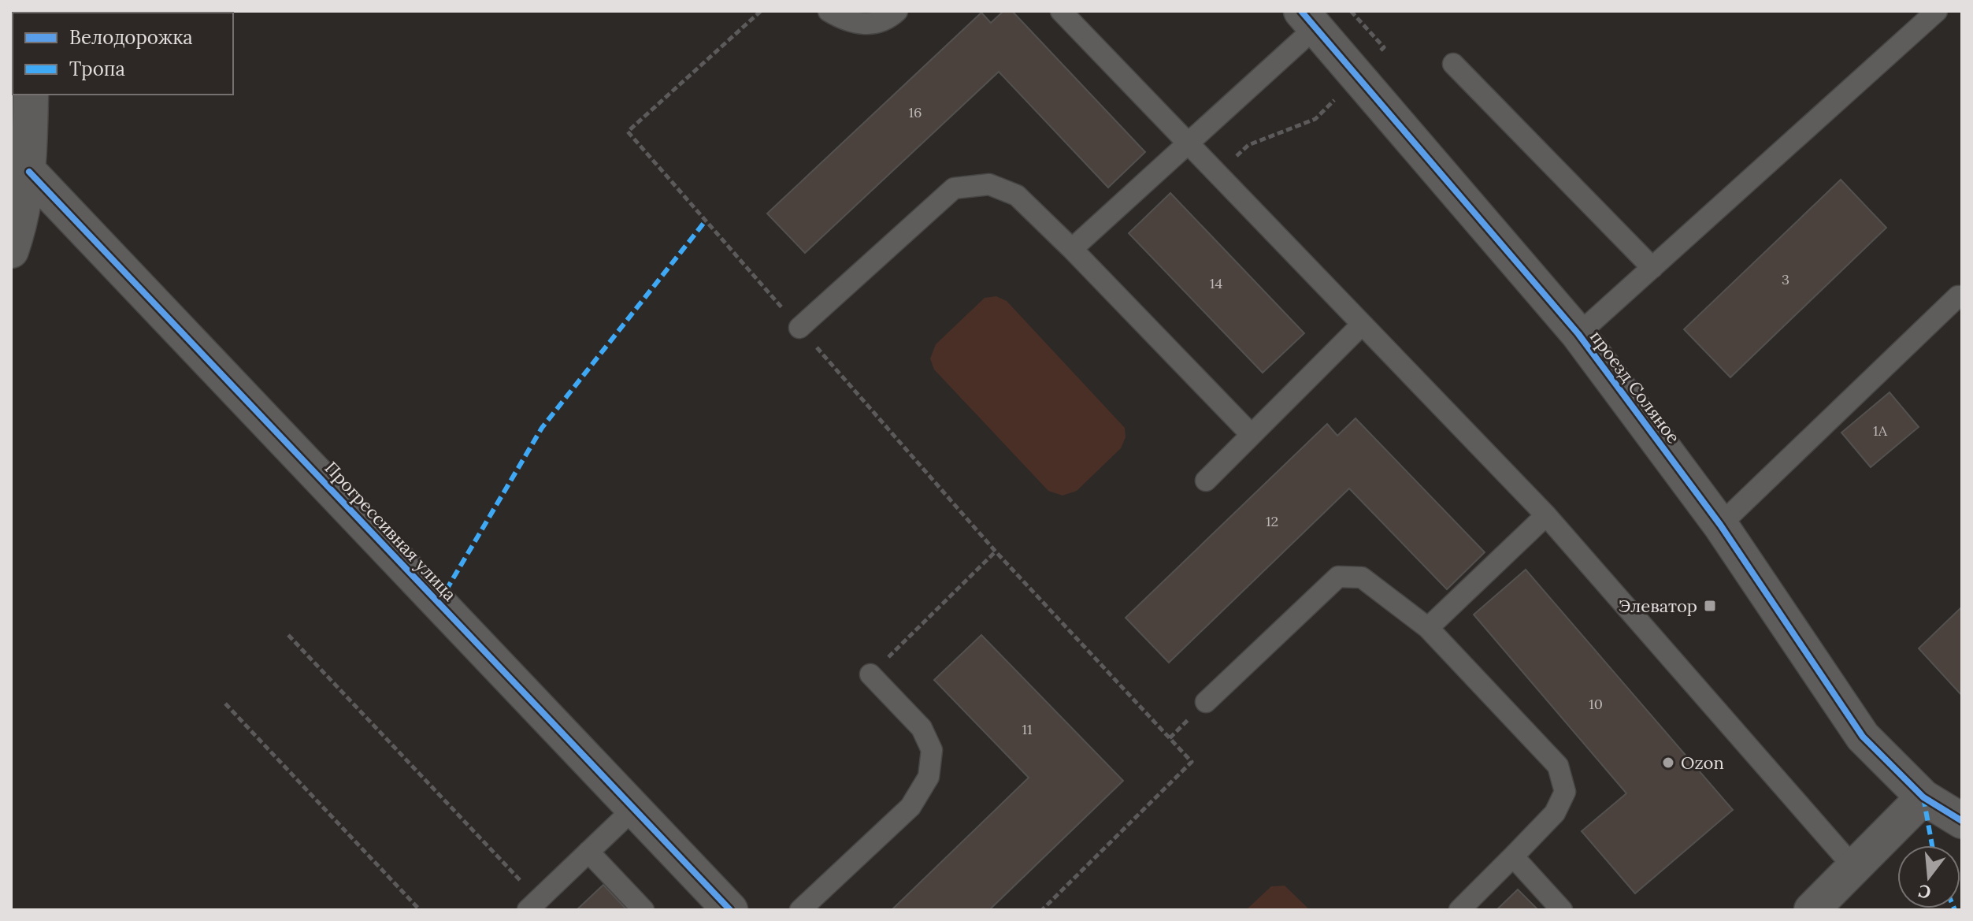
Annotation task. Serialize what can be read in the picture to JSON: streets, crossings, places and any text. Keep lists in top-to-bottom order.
{
  "streets": {
    "street": ["проезд Соляное", "Прогрессивная улица"]
  },
  "places": {
    "transit": ["Элеватор"],
    "other": ["Ozon"]
  },
  "house_numbers": [
    "16",
    "3",
    "14",
    "1А",
    "12",
    "10",
    "11"
  ],
  "legend": ["Велодорожка", "Тропа"],
  "north": "bottom"
}
